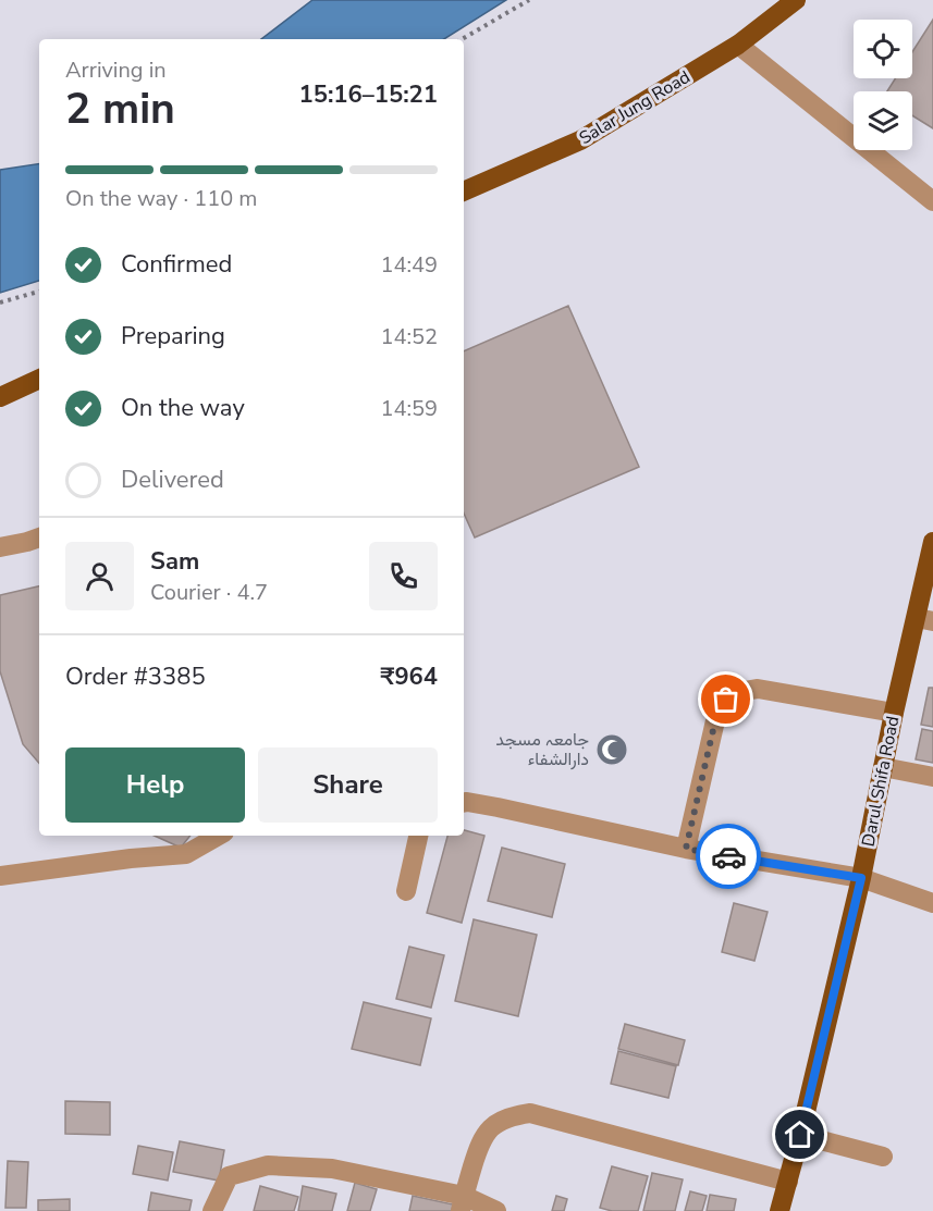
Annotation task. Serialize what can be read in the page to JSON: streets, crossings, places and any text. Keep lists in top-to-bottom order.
{
  "streets": {
    "main road": ["Salar Jung Road", "Darul Shifa Road"]
  },
  "places": {
    "mosque": ["جامعہ مسجد دارالشفاء"]
  },
  "page": {
    "heading": ["2 min", "Arriving in", "15:16–15:21"],
    "panel": [
      "Sam",
      "Courier · 4.7",
      "Order #3385",
      "₹964"
    ],
    "bar": "On the way · 110 m",
    "list": [
      ["Confirmed", "14:49"],
      ["Preparing", "14:52"],
      ["On the way", "14:59"],
      "Delivered"
    ],
    "buttons": ["Help", "Share"]
  }
}
